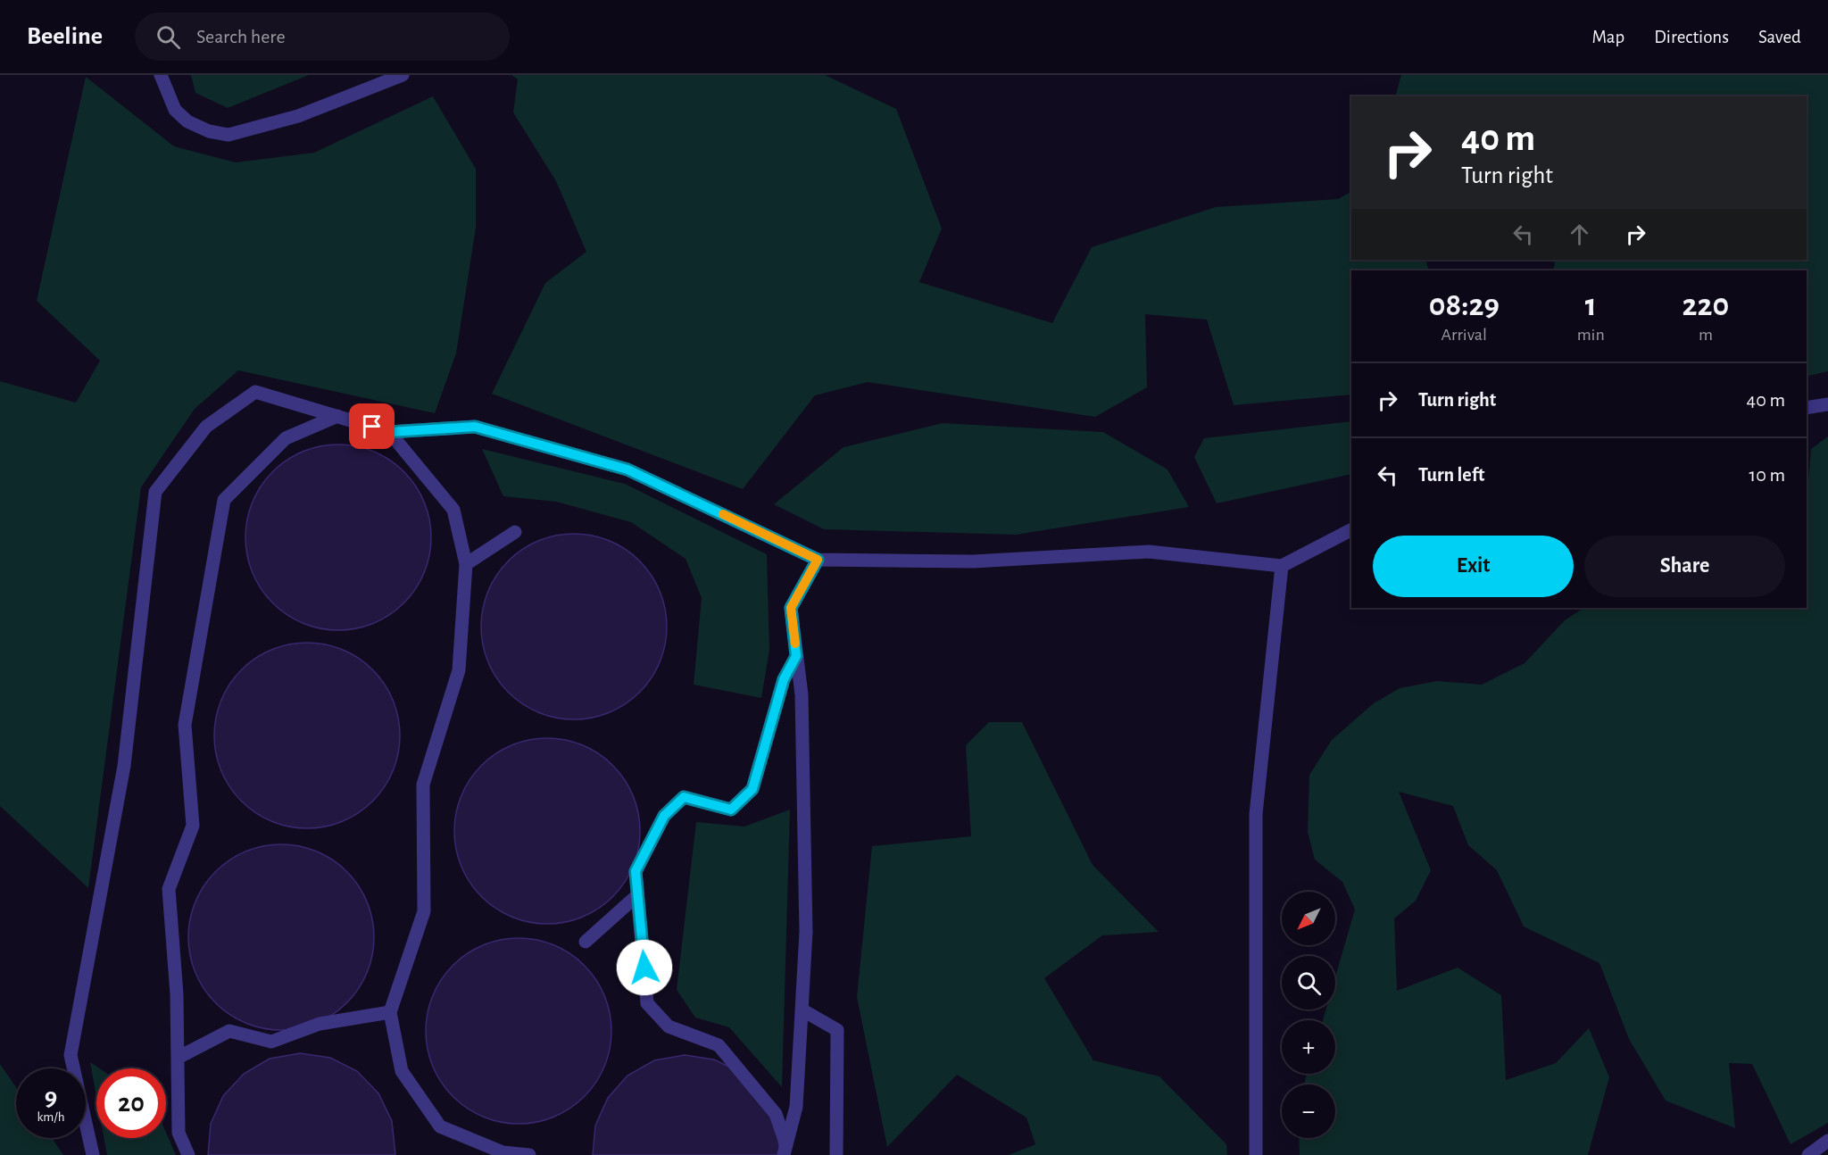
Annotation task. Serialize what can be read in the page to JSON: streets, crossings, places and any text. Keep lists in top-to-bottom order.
{
  "north": "bottom left",
  "page": {
    "header": "Beeline",
    "search": "Search here",
    "nav": ["Map", "Directions", "Saved"],
    "turn": ["40 m", "Turn right"],
    "eta": [
      "08:29",
      "Arrival",
      "1",
      "min",
      "220",
      "m"
    ],
    "list": [
      {
        "name": "Turn right",
        "value": "40 m"
      },
      {
        "name": "Turn left",
        "value": "10 m"
      }
    ],
    "buttons": ["Exit", "Share"],
    "map_buttons": ["+", "−"],
    "speed": "9 km/h",
    "limit": "20"
  }
}
